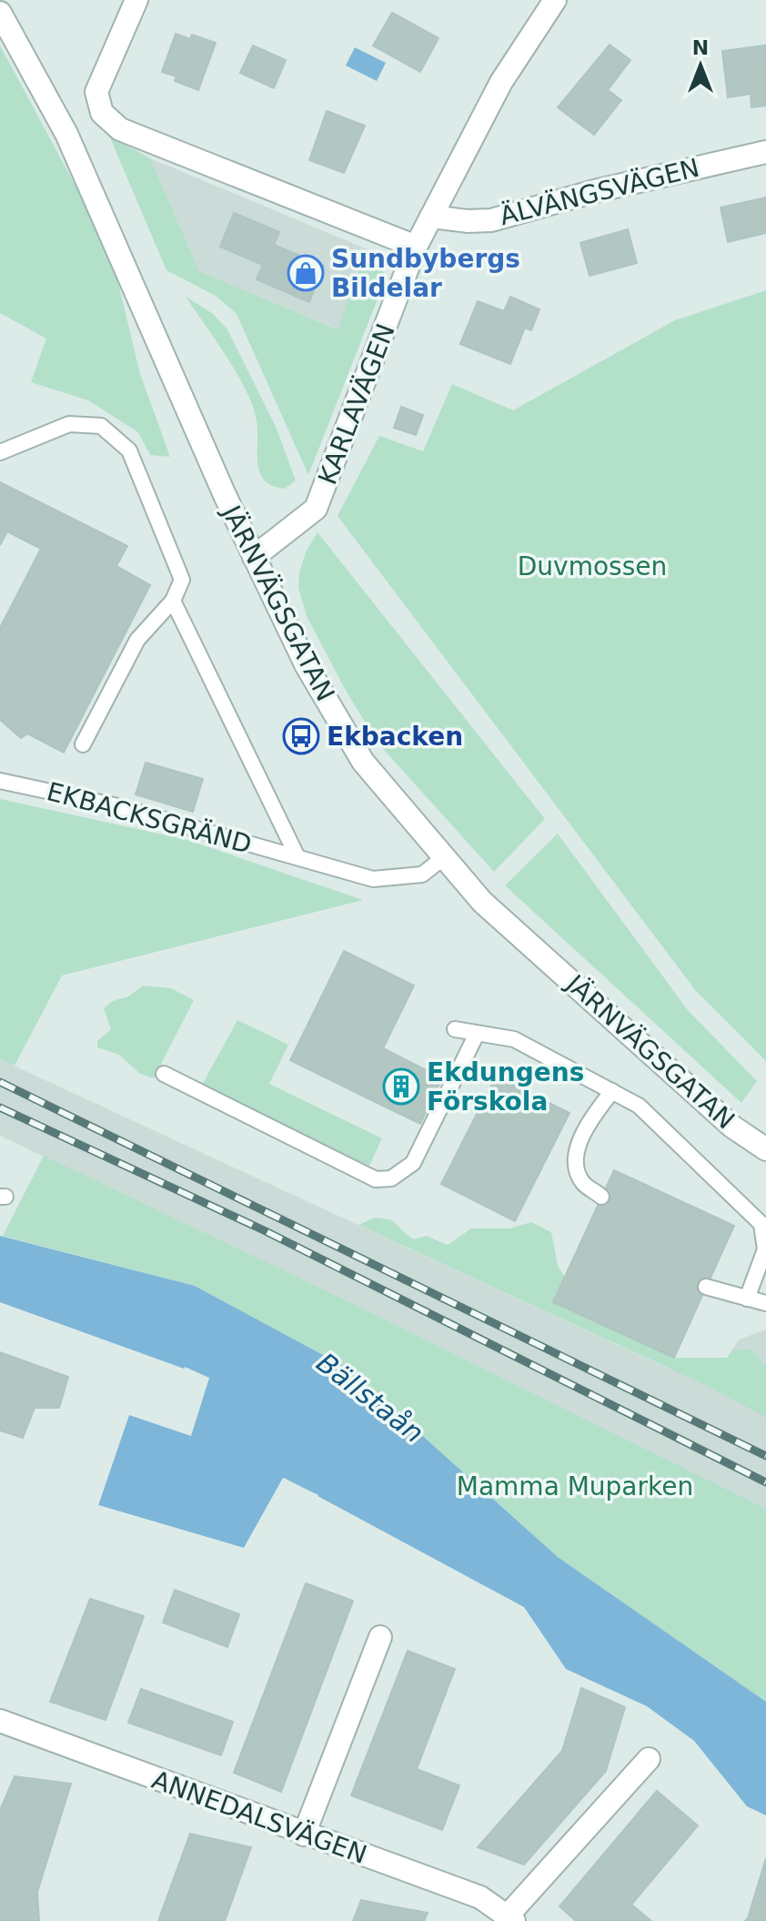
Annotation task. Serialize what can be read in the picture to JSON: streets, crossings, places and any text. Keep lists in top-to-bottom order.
{
  "streets": {
    "street": [
      "ÄLVÄNGSVÄGEN",
      "KARLAVÄGEN",
      "JÄRNVÄGSGATAN",
      "ANNEDALSVÄGEN"
    ],
    "lane": ["EKBACKSGRÄND"]
  },
  "crossings": [
    ["ÄLVÄNGSVÄGEN", "KARLAVÄGEN"],
    ["KARLAVÄGEN", "JÄRNVÄGSGATAN"],
    ["JÄRNVÄGSGATAN", "EKBACKSGRÄND"]
  ],
  "water": ["Bällstaån"],
  "parks": ["Duvmossen", "Mamma Muparken"],
  "places": {
    "shop": ["Sundbybergs Bildelar"],
    "bus stop": ["Ekbacken"],
    "building": ["Ekdungens Förskola"]
  },
  "north": "top"
}
